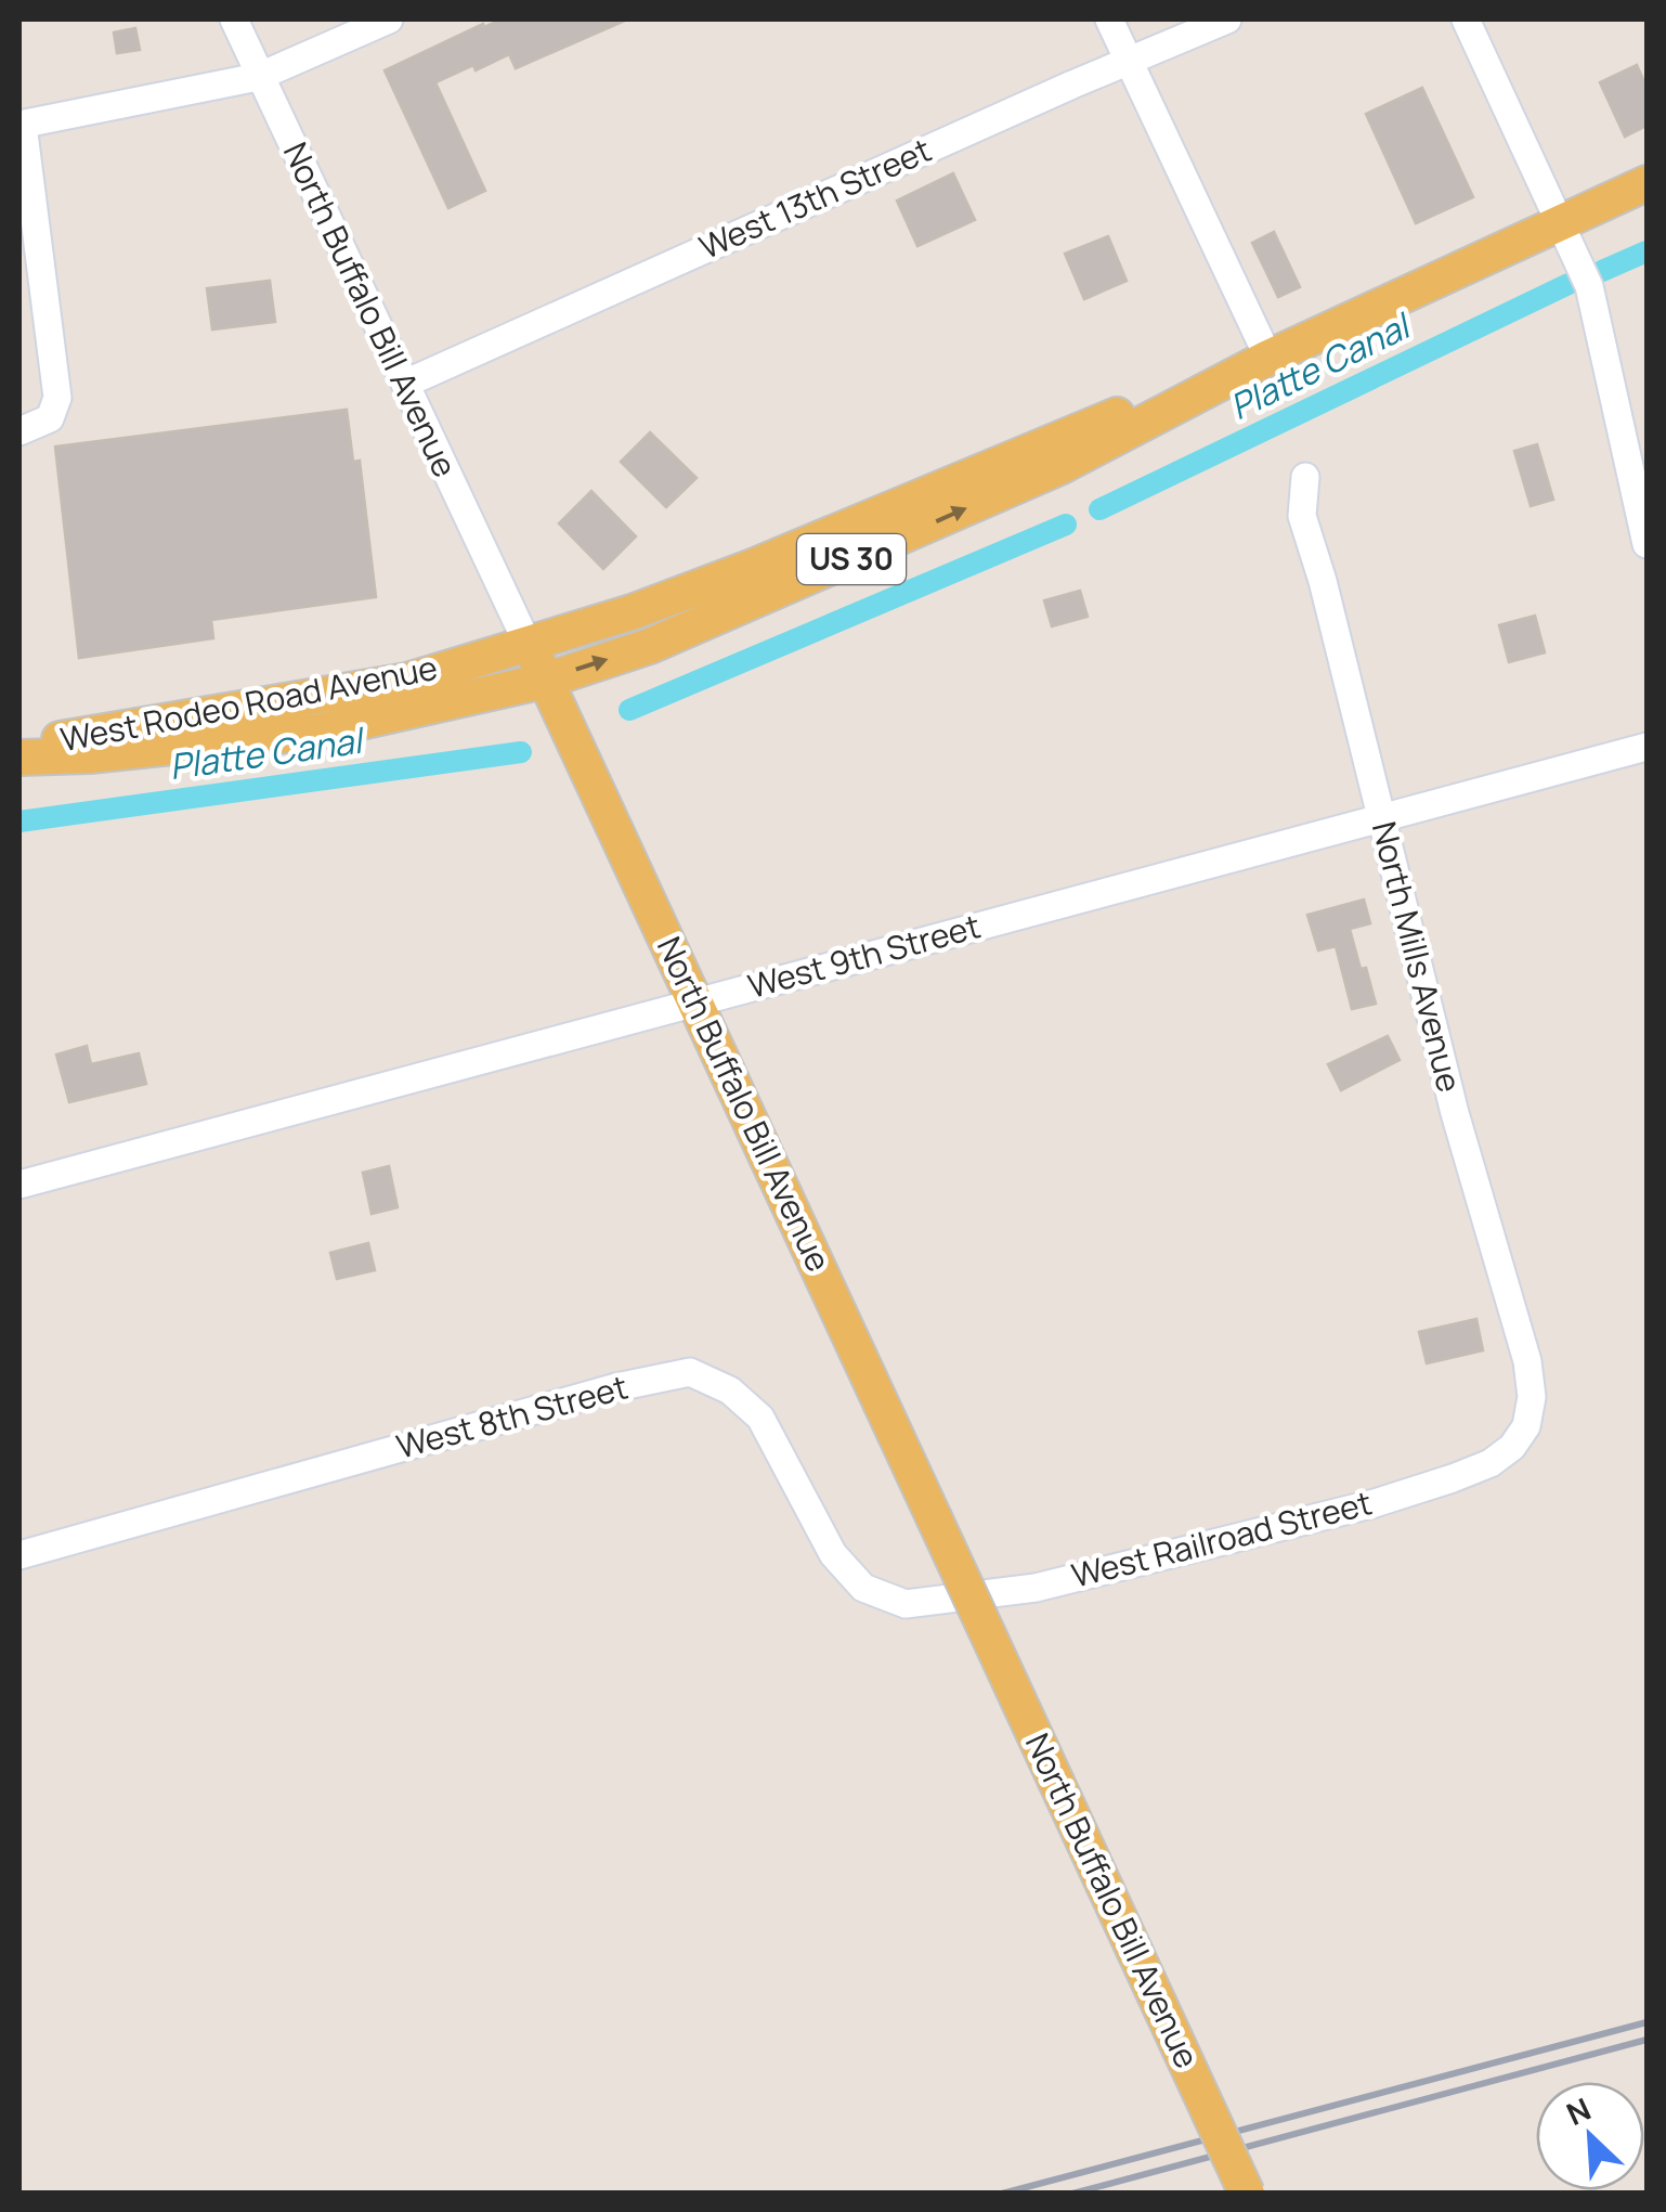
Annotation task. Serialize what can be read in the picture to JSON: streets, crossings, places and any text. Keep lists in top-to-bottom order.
{
  "streets": {
    "main road": ["North Buffalo Bill Avenue", "US 30", "West Rodeo Road Avenue"],
    "street": [
      "West 13th Street",
      "West 9th Street",
      "North Mills Avenue",
      "West 8th Street",
      "West Railroad Street"
    ]
  },
  "crossings": [
    ["West 13th Street", "North Buffalo Bill Avenue"],
    ["North Buffalo Bill Avenue", "West Rodeo Road Avenue"],
    ["North Buffalo Bill Avenue", "West 9th Street"],
    ["West 9th Street", "North Mills Avenue"],
    ["North Mills Avenue", "West Railroad Street"],
    ["West 8th Street", "West Railroad Street"]
  ],
  "water": ["Platte Canal"],
  "north": "top left"
}
